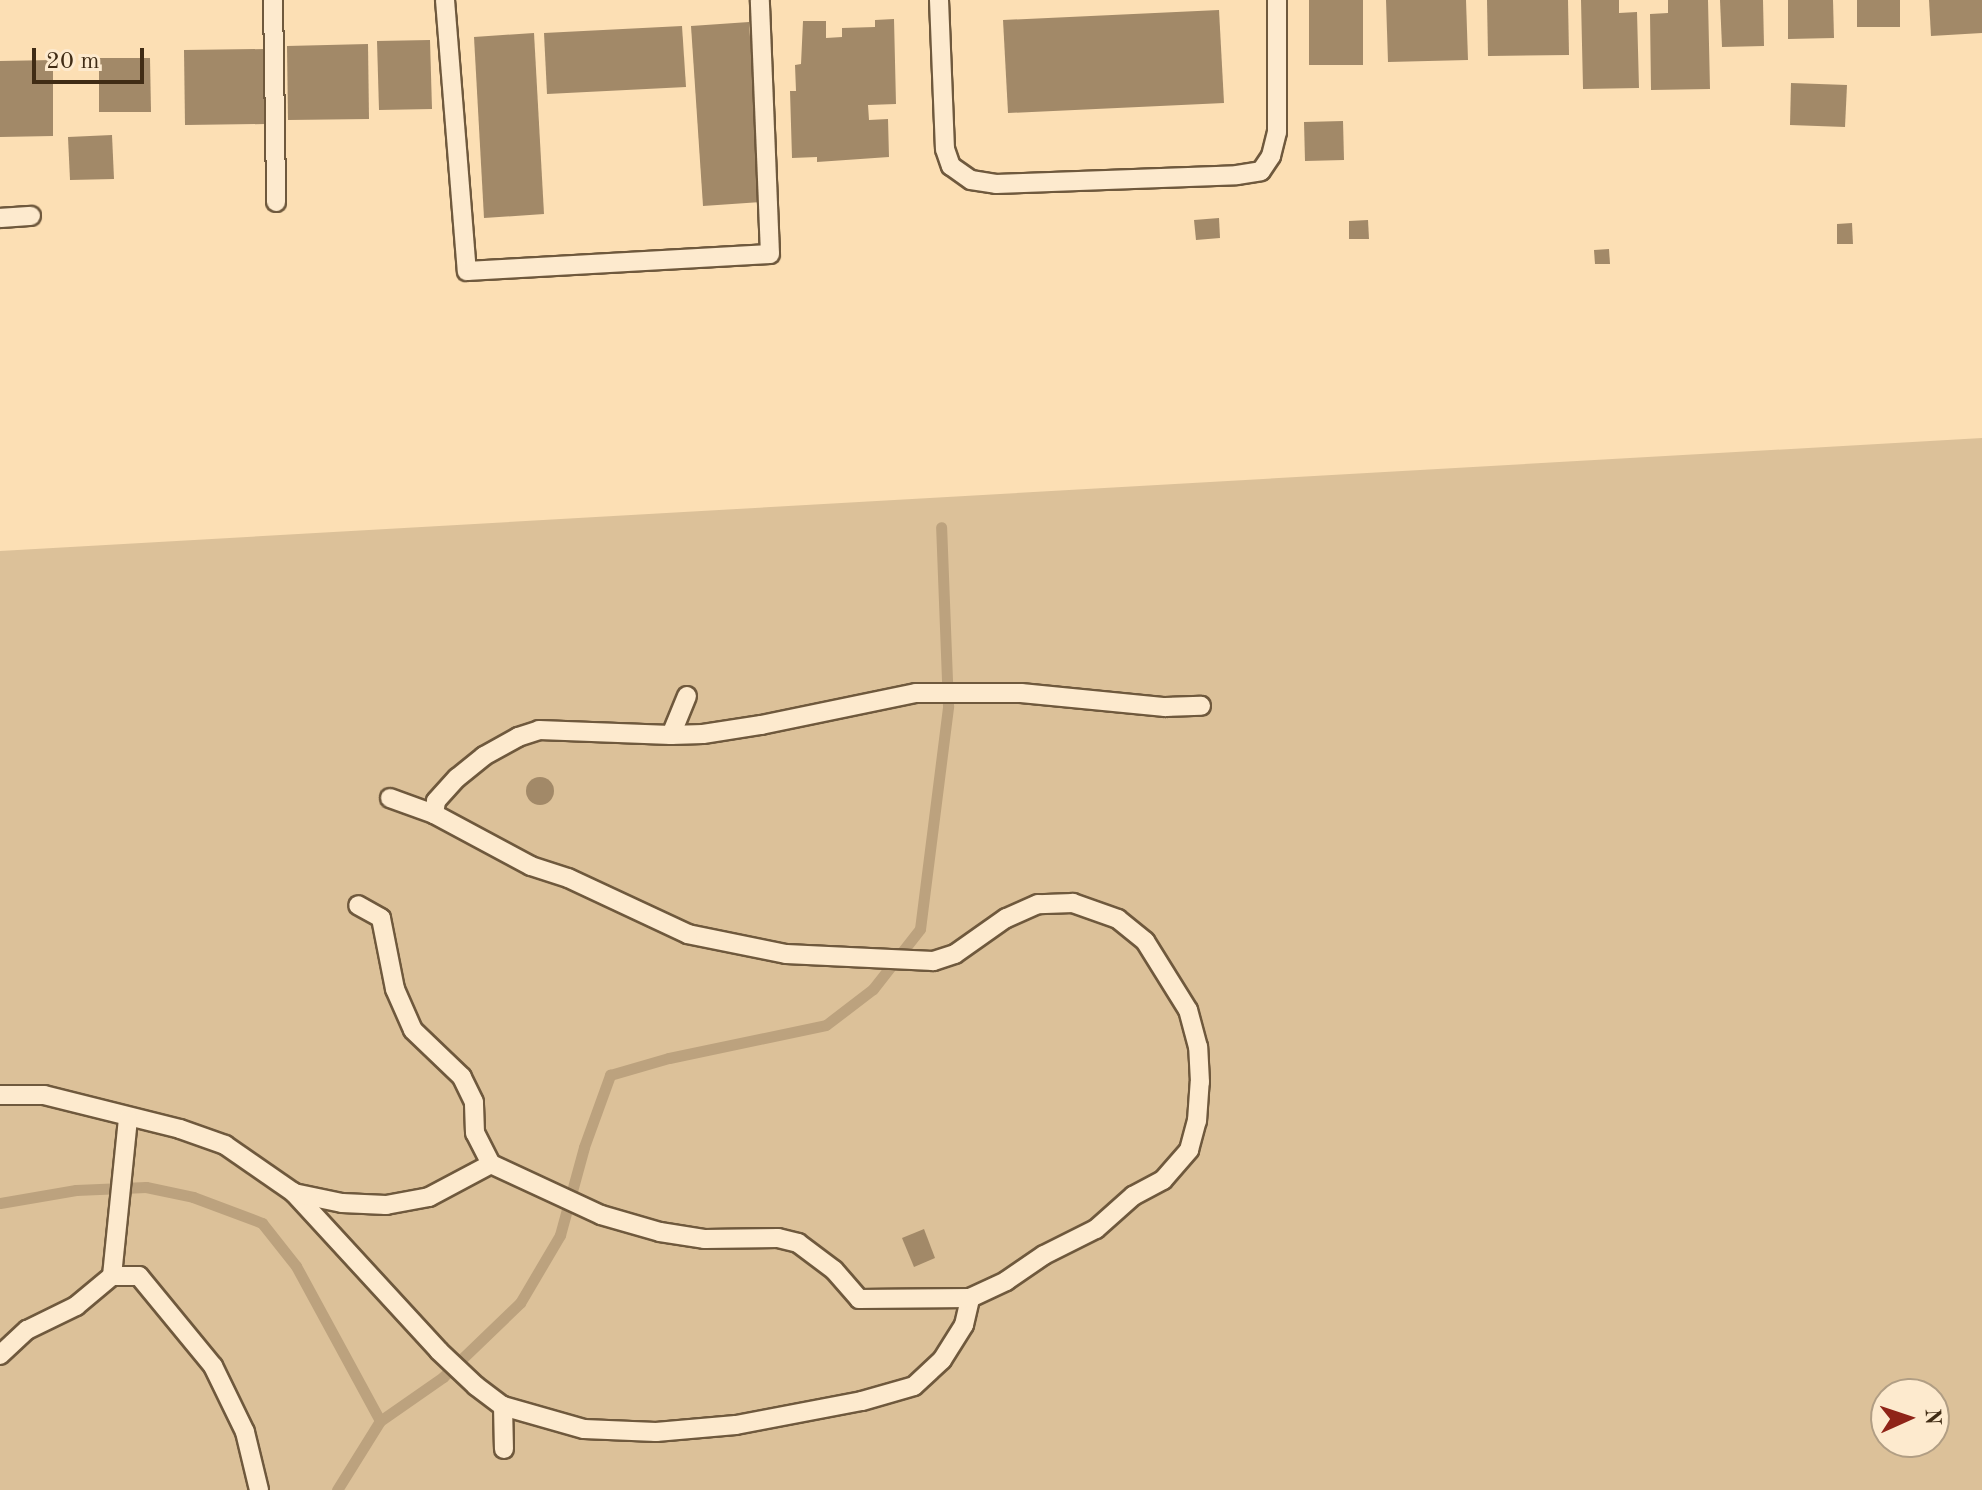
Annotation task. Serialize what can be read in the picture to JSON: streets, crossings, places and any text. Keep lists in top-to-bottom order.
{
  "scale_bar": "20 m",
  "north": "right"
}
